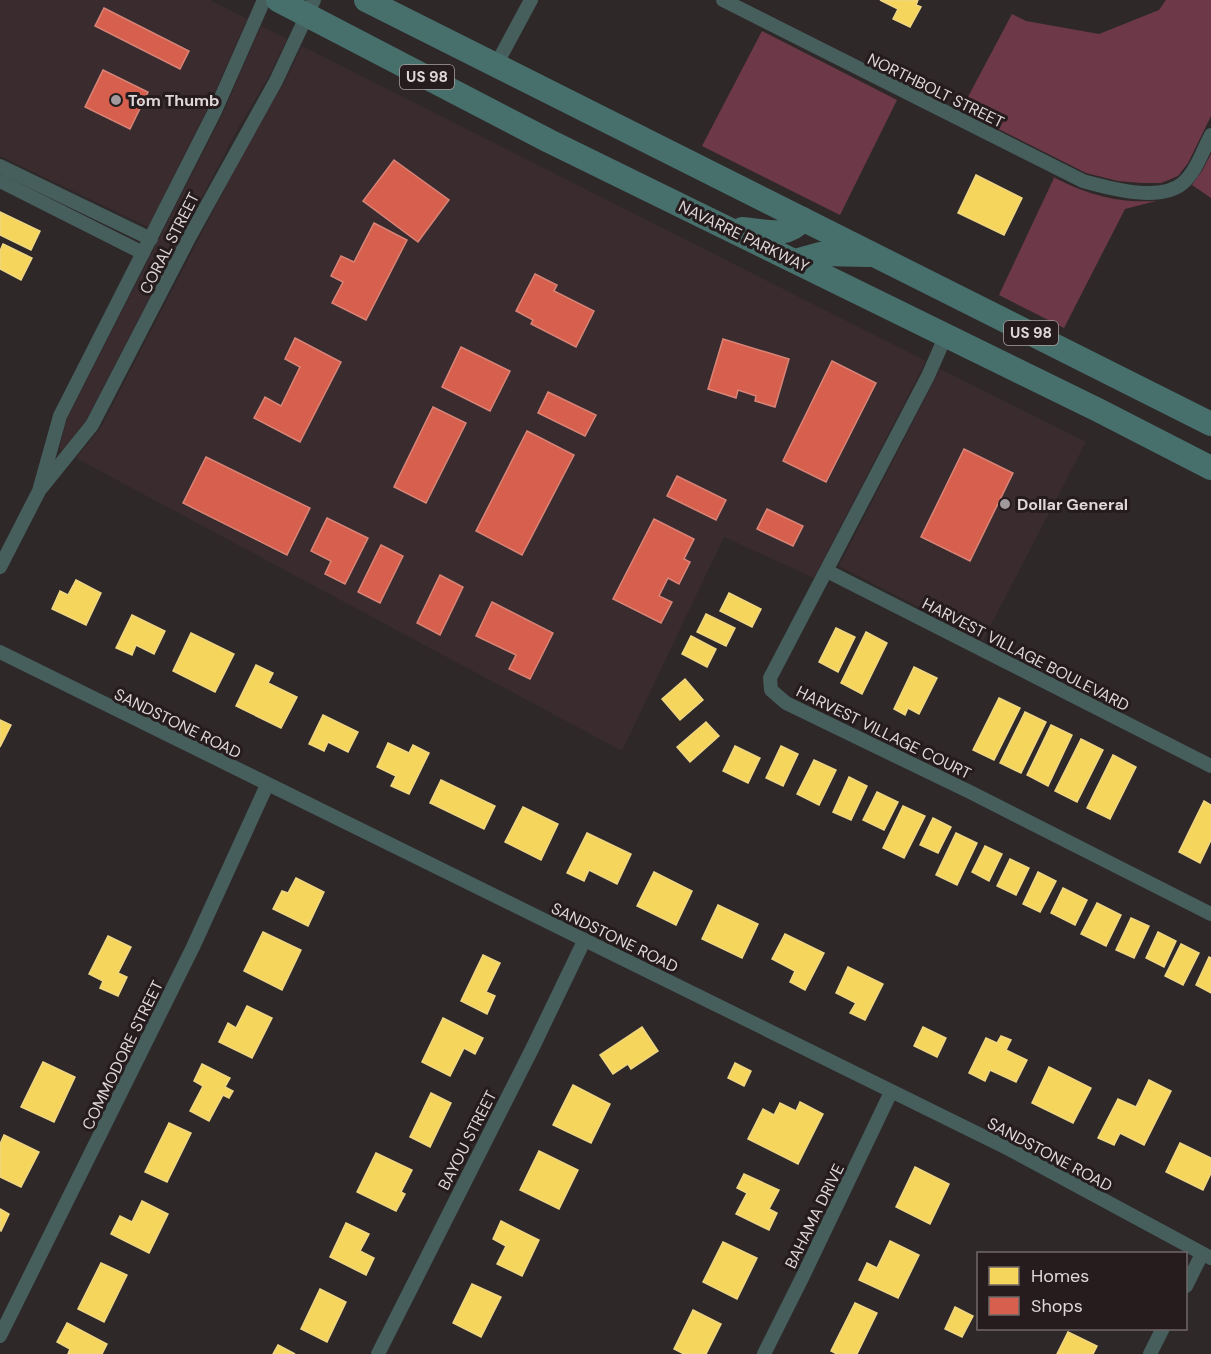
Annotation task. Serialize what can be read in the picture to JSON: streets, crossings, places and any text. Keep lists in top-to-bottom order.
{
  "streets": {
    "highway": ["US 98", "NAVARRE PARKWAY"],
    "street": [
      "NORTHBOLT STREET",
      "CORAL STREET",
      "HARVEST VILLAGE BOULEVARD",
      "SANDSTONE ROAD",
      "HARVEST VILLAGE COURT",
      "COMMODORE STREET",
      "BAYOU STREET",
      "BAHAMA DRIVE"
    ]
  },
  "crossings": [
    ["NAVARRE PARKWAY", "CORAL STREET"],
    ["NAVARRE PARKWAY", "HARVEST VILLAGE COURT"],
    ["HARVEST VILLAGE BOULEVARD", "HARVEST VILLAGE COURT"],
    ["SANDSTONE ROAD", "COMMODORE STREET"],
    ["SANDSTONE ROAD", "BAYOU STREET"],
    ["SANDSTONE ROAD", "BAHAMA DRIVE"]
  ],
  "places": ["Tom Thumb", "Dollar General"],
  "legend": ["Homes", "Shops"]
}
